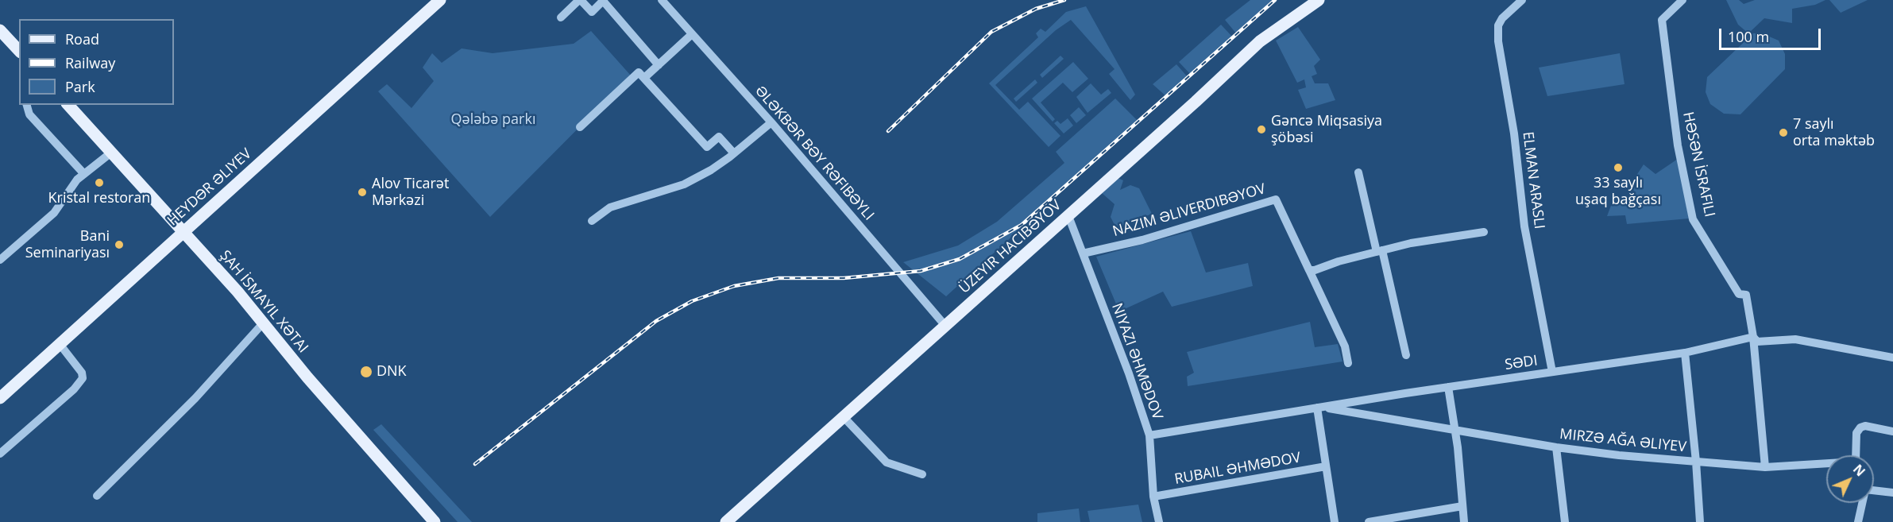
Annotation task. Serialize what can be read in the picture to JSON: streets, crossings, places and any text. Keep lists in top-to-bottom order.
{
  "streets": {
    "main road": ["HEYDƏR ƏLIYEV"],
    "street": [
      "ƏLƏKBƏR BƏY RƏFIBƏYLI",
      "HƏSƏN İSRAFILI",
      "NAZIM ƏLIVERDIBƏYOV",
      "NIYAZI ƏHMƏDOV",
      "SƏDI",
      "MIRZƏ AĞA ƏLIYEV",
      "RUBAIL ƏHMƏDOV"
    ]
  },
  "crossings": [
    ["HƏSƏN İSRAFILI", "SƏDI"],
    ["HƏSƏN İSRAFILI", "MIRZƏ AĞA ƏLIYEV"],
    ["NAZIM ƏLIVERDIBƏYOV", "NIYAZI ƏHMƏDOV"],
    ["NIYAZI ƏHMƏDOV", "SƏDI"],
    ["NIYAZI ƏHMƏDOV", "RUBAIL ƏHMƏDOV"],
    ["SƏDI", "MIRZƏ AĞA ƏLIYEV"]
  ],
  "parks": ["Qələbə parkı"],
  "places": [
    "Gəncə Miqsasiya şöbəsi",
    "7 saylı orta məktəb",
    "33 saylı uşaq bağçası",
    "Kristal restoran",
    "Alov Ticarət Mərkəzi",
    "Bani Seminariyası",
    "DNK"
  ],
  "legend": ["Road", "Railway", "Park"],
  "scale_bar": "100 m",
  "north": "top right"
}
